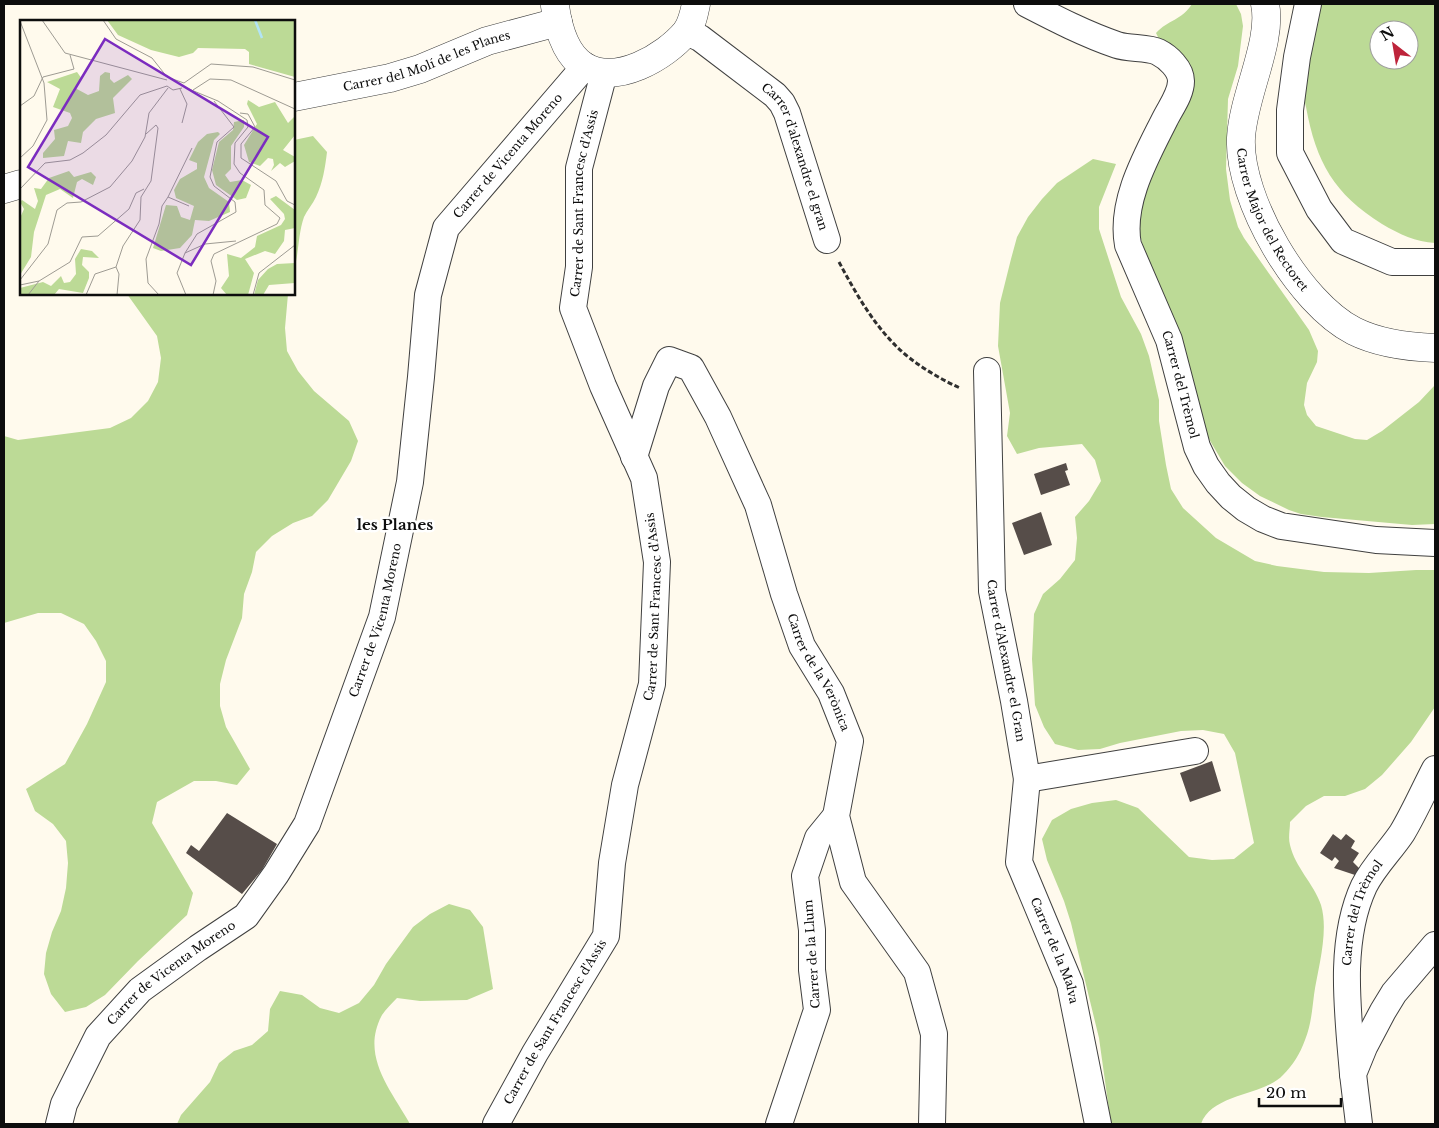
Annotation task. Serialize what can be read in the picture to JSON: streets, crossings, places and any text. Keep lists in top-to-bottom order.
{
  "streets": {
    "street": [
      "Carrer del Molí de les Planes",
      "Carrer de Vicenta Moreno",
      "Carrer d'alexandre el gran",
      "Carrer de Sant Francesc d'Assis",
      "Carrer Major del Rectoret",
      "Carrer del Trèmol",
      "Carrer d'Alexandre el Gran",
      "Carrer de la Verònica",
      "Carrer de la Malva",
      "Carrer de la Llum"
    ]
  },
  "crossings": [
    ["Carrer de Vicenta Moreno", "Carrer de Sant Francesc d'Assis"],
    ["Carrer d'alexandre el gran", "Carrer d'Alexandre el Gran"],
    ["Carrer de Sant Francesc d'Assis", "Carrer de la Verònica"],
    ["Carrer d'Alexandre el Gran", "Carrer de la Malva"],
    ["Carrer de la Verònica", "Carrer de la Llum"]
  ],
  "districts": ["les Planes"],
  "scale_bar": "20 m",
  "north": "top left"
}
